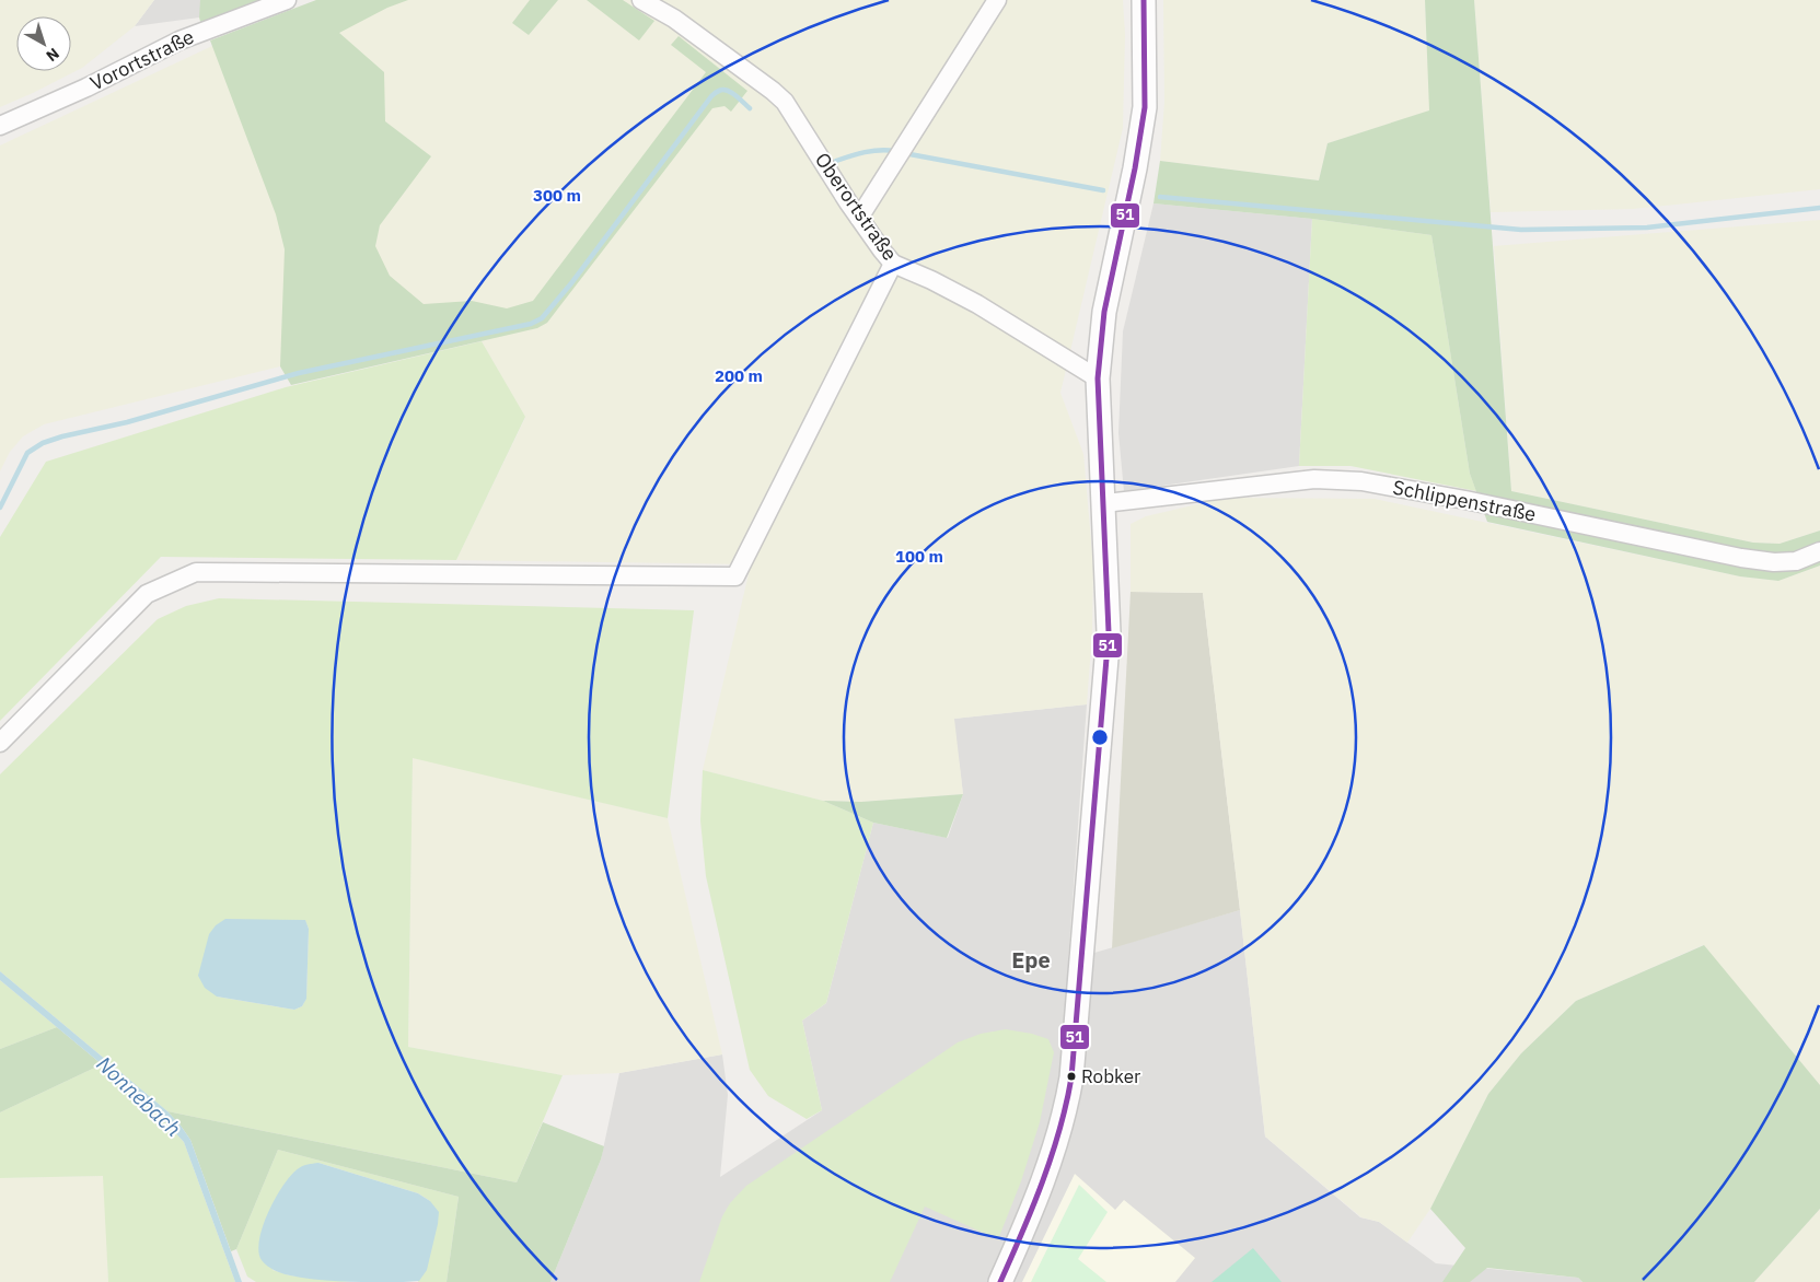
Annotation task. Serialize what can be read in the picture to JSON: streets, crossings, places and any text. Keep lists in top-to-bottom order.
{
  "streets": {
    "street": ["Vorortstraße", "Oberortstraße", "Schlippenstraße"]
  },
  "districts": ["Epe"],
  "water": ["Nonnebach"],
  "places": ["Robker"],
  "lines": ["transit line 51"],
  "north": "bottom right",
  "rings": ["300 m", "200 m", "100 m"]
}
